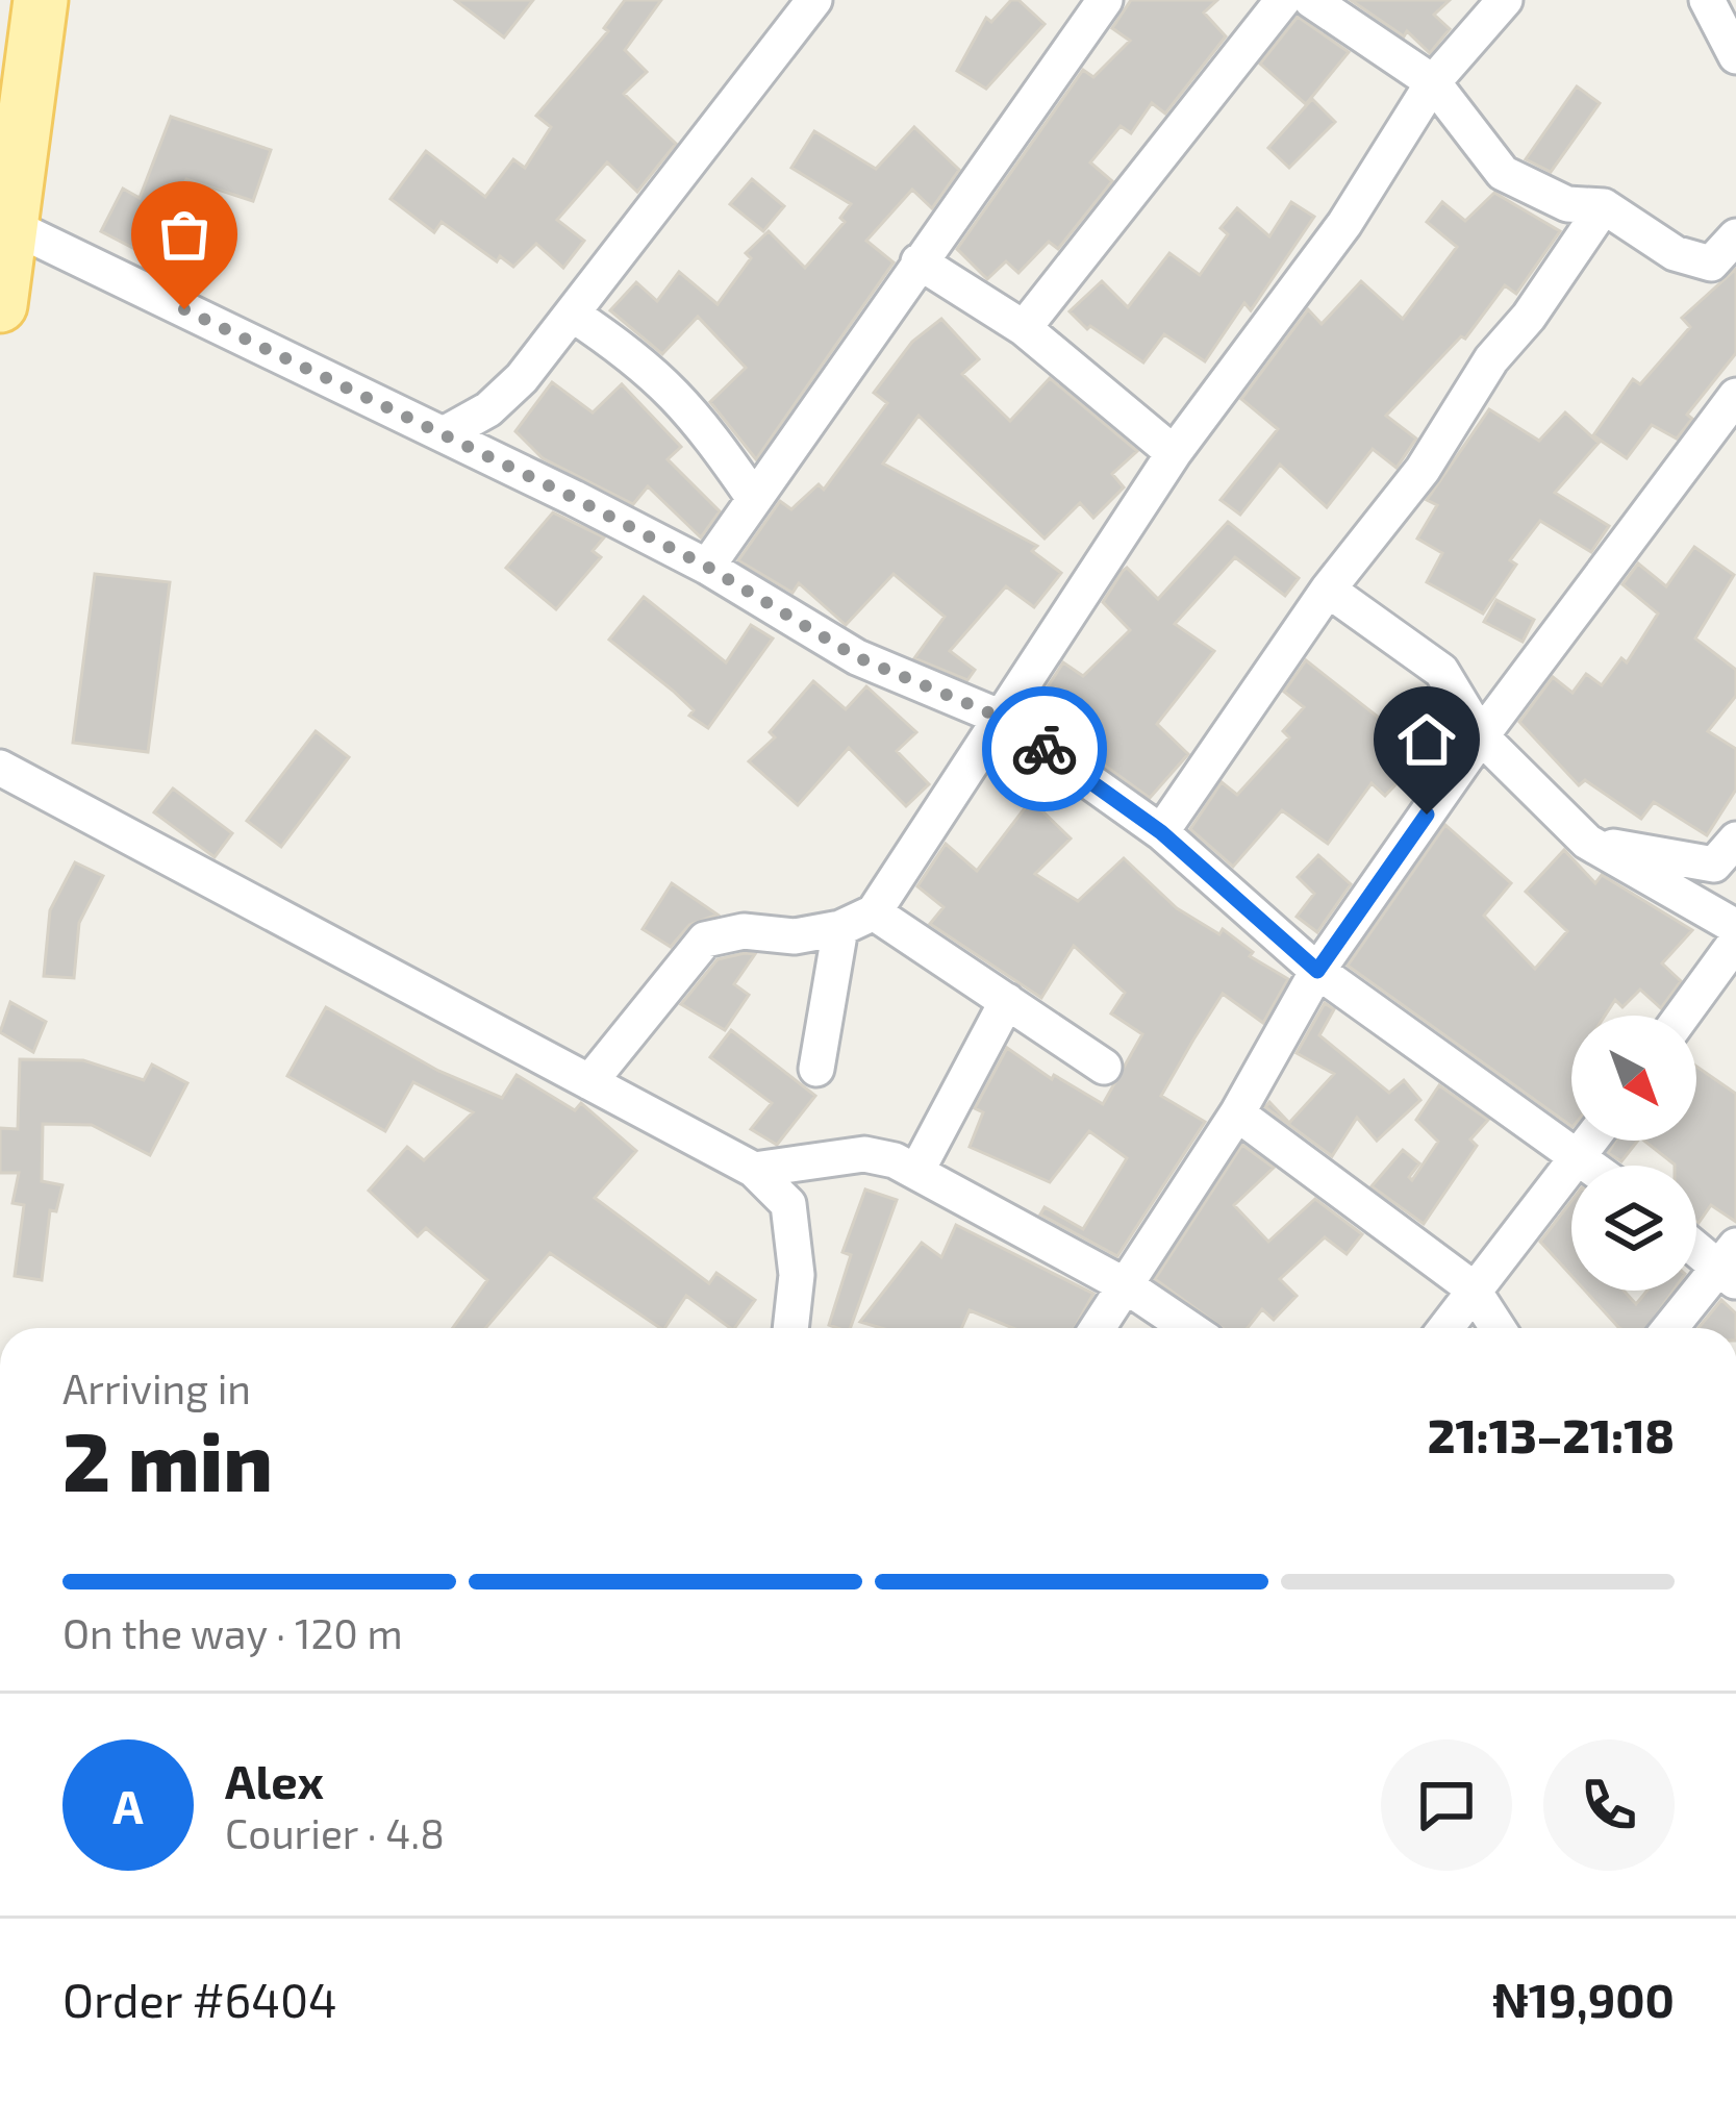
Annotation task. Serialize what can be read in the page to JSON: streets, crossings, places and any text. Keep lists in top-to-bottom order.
{
  "north": "bottom right",
  "page": {
    "heading": ["2 min", "Arriving in", "21:13–21:18"],
    "panel": [
      "Alex",
      "Courier · 4.8",
      "Order #6404",
      "₦19,900"
    ],
    "bar": "On the way · 120 m",
    "round": "A"
  }
}
